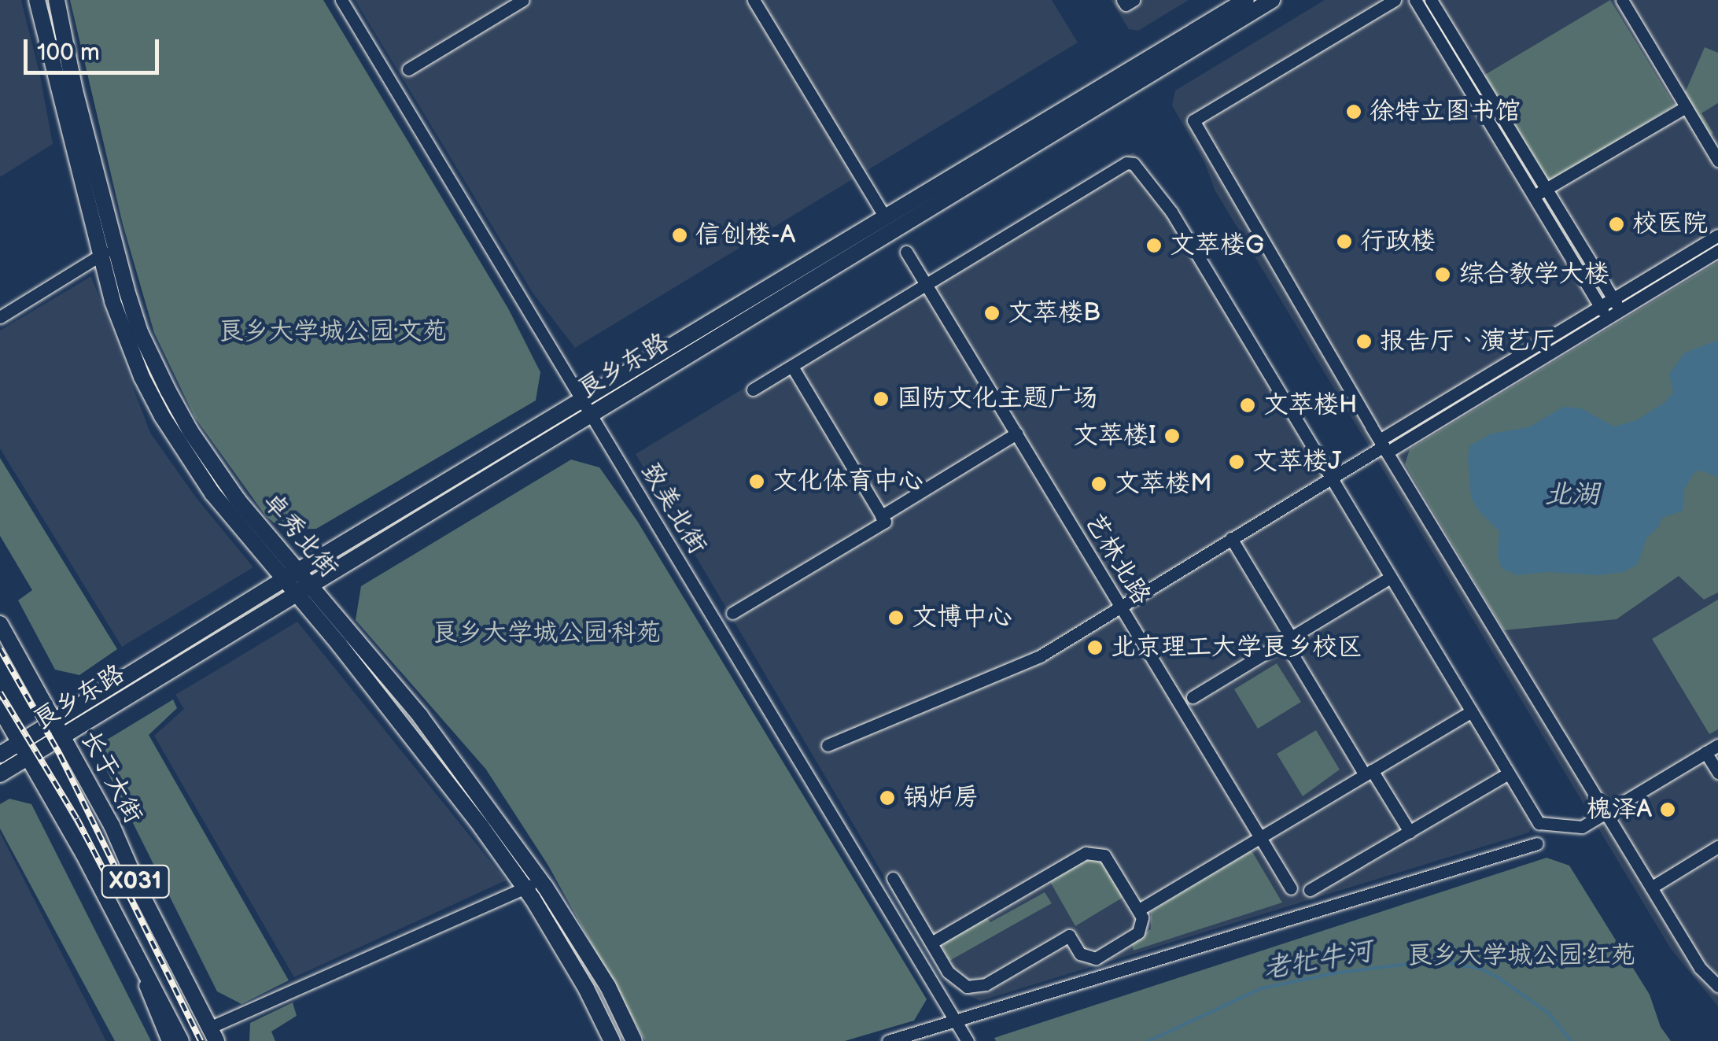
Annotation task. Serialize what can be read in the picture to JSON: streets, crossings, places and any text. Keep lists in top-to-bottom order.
{
  "streets": {
    "main road": [
      "良乡东路",
      "卓秀北街",
      "长于大街",
      "X031"
    ],
    "street": ["致美北街", "艺林北路"]
  },
  "crossings": [
    ["良乡东路", "致美北街"],
    ["良乡东路", "卓秀北街"],
    ["良乡东路", "长于大街"],
    ["良乡东路", "X031"]
  ],
  "water": ["北湖", "老牤牛河"],
  "parks": ["良乡大学城公园·文苑", "良乡大学城公园·科苑", "良乡大学城公园·红苑"],
  "places": [
    "徐特立图书馆",
    "校医院",
    "信创楼-A",
    "行政楼",
    "文萃楼G",
    "综合教学大楼",
    "文萃楼B",
    "报告厅、演艺厅",
    "国防文化主题广场",
    "文萃楼H",
    "文萃楼I",
    "文萃楼J",
    "文化体育中心",
    "文萃楼M",
    "文博中心",
    "北京理工大学良乡校区",
    "锅炉房",
    "槐泽A"
  ],
  "scale_bar": "100 m"
}
